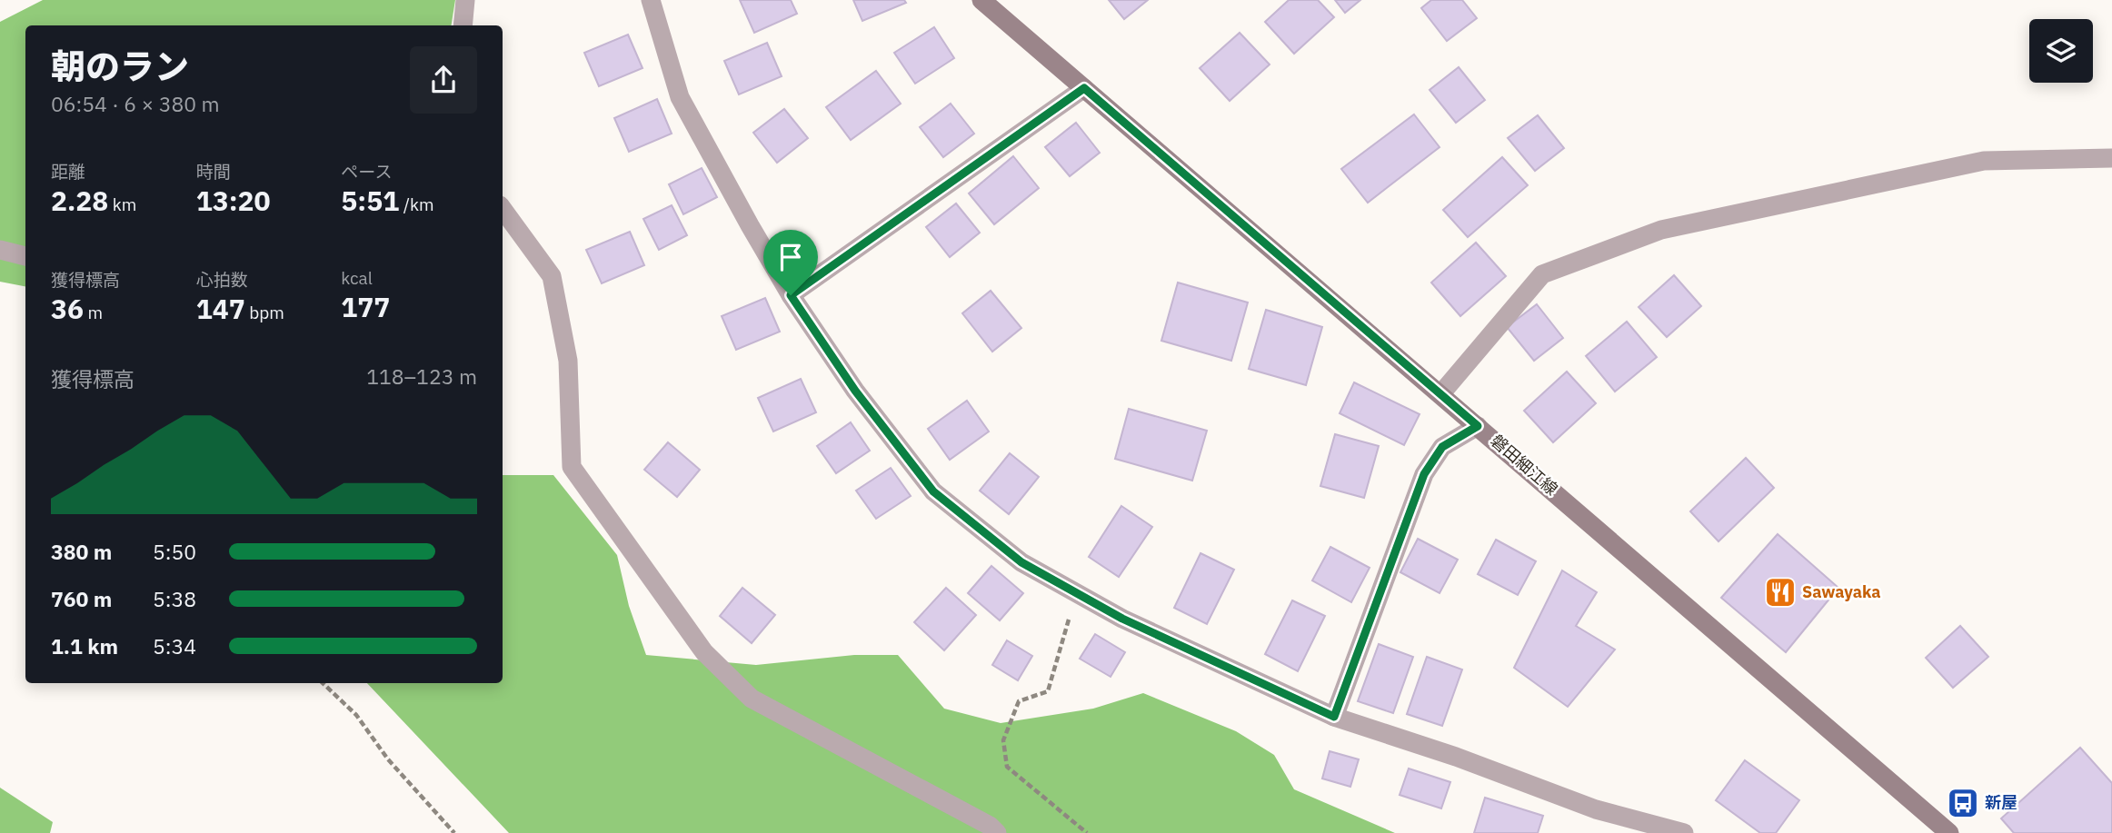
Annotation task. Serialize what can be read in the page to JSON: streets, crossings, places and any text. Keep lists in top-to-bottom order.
{
  "streets": {
    "main road": ["磐田細江線"]
  },
  "places": {
    "restaurant": ["Sawayaka"],
    "bus stop": ["新屋"]
  },
  "page": {
    "heading": ["朝のラン", "06:54 · 6 × 380 m"],
    "stats": [
      ["距離", "2.28 km"],
      ["時間", "13:20"],
      ["ペース", "5:51 /km"],
      ["獲得標高", "36 m"],
      ["心拍数", "147 bpm"],
      ["kcal", "177"]
    ],
    "chart": ["獲得標高", "118–123 m"],
    "list": [
      {
        "name": "380 m",
        "note": "5:50"
      },
      {
        "name": "760 m",
        "note": "5:38"
      },
      {
        "name": "1.1 km",
        "note": "5:34"
      }
    ]
  }
}
